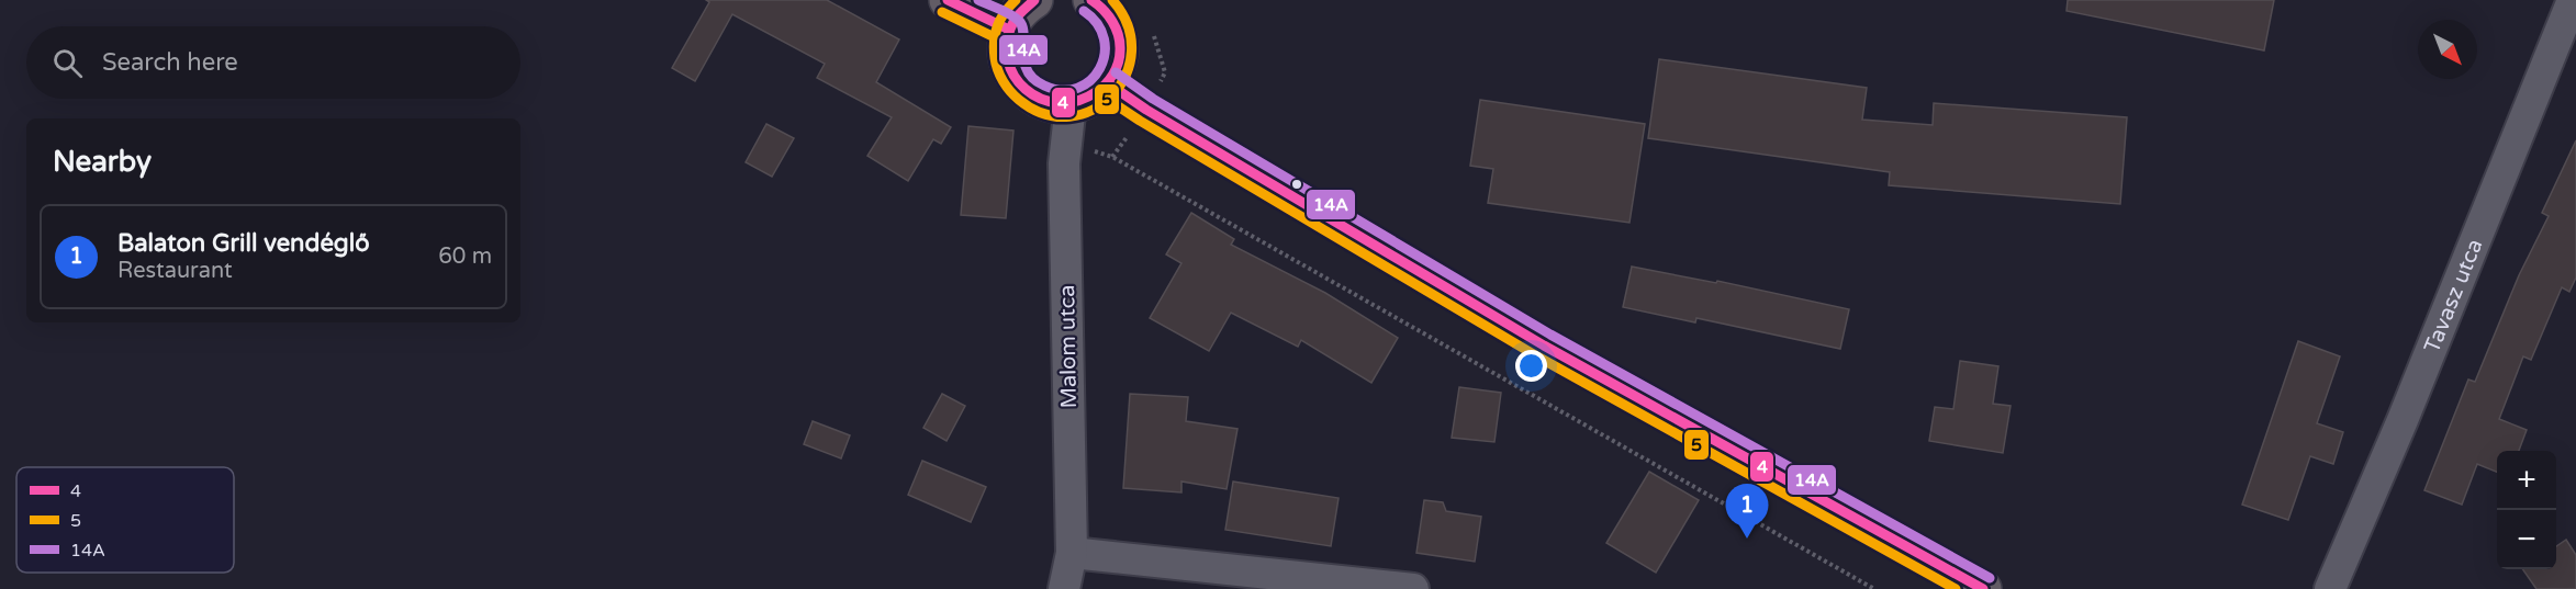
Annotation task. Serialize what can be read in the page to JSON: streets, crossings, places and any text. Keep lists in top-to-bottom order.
{
  "streets": {
    "street": ["Tavasz utca", "Malom utca"]
  },
  "lines": ["transit line 4", "transit line 5", "transit line 14A"],
  "legend": ["4", "5", "14A"],
  "north": "bottom right",
  "page": {
    "search": "Search here",
    "heading": "Nearby",
    "list": [
      {
        "mark": "1",
        "name": "Balaton Grill vendéglő",
        "note": "Restaurant",
        "value": "60 m"
      }
    ],
    "map_buttons": ["+", "−"],
    "pins": "1"
  }
}
